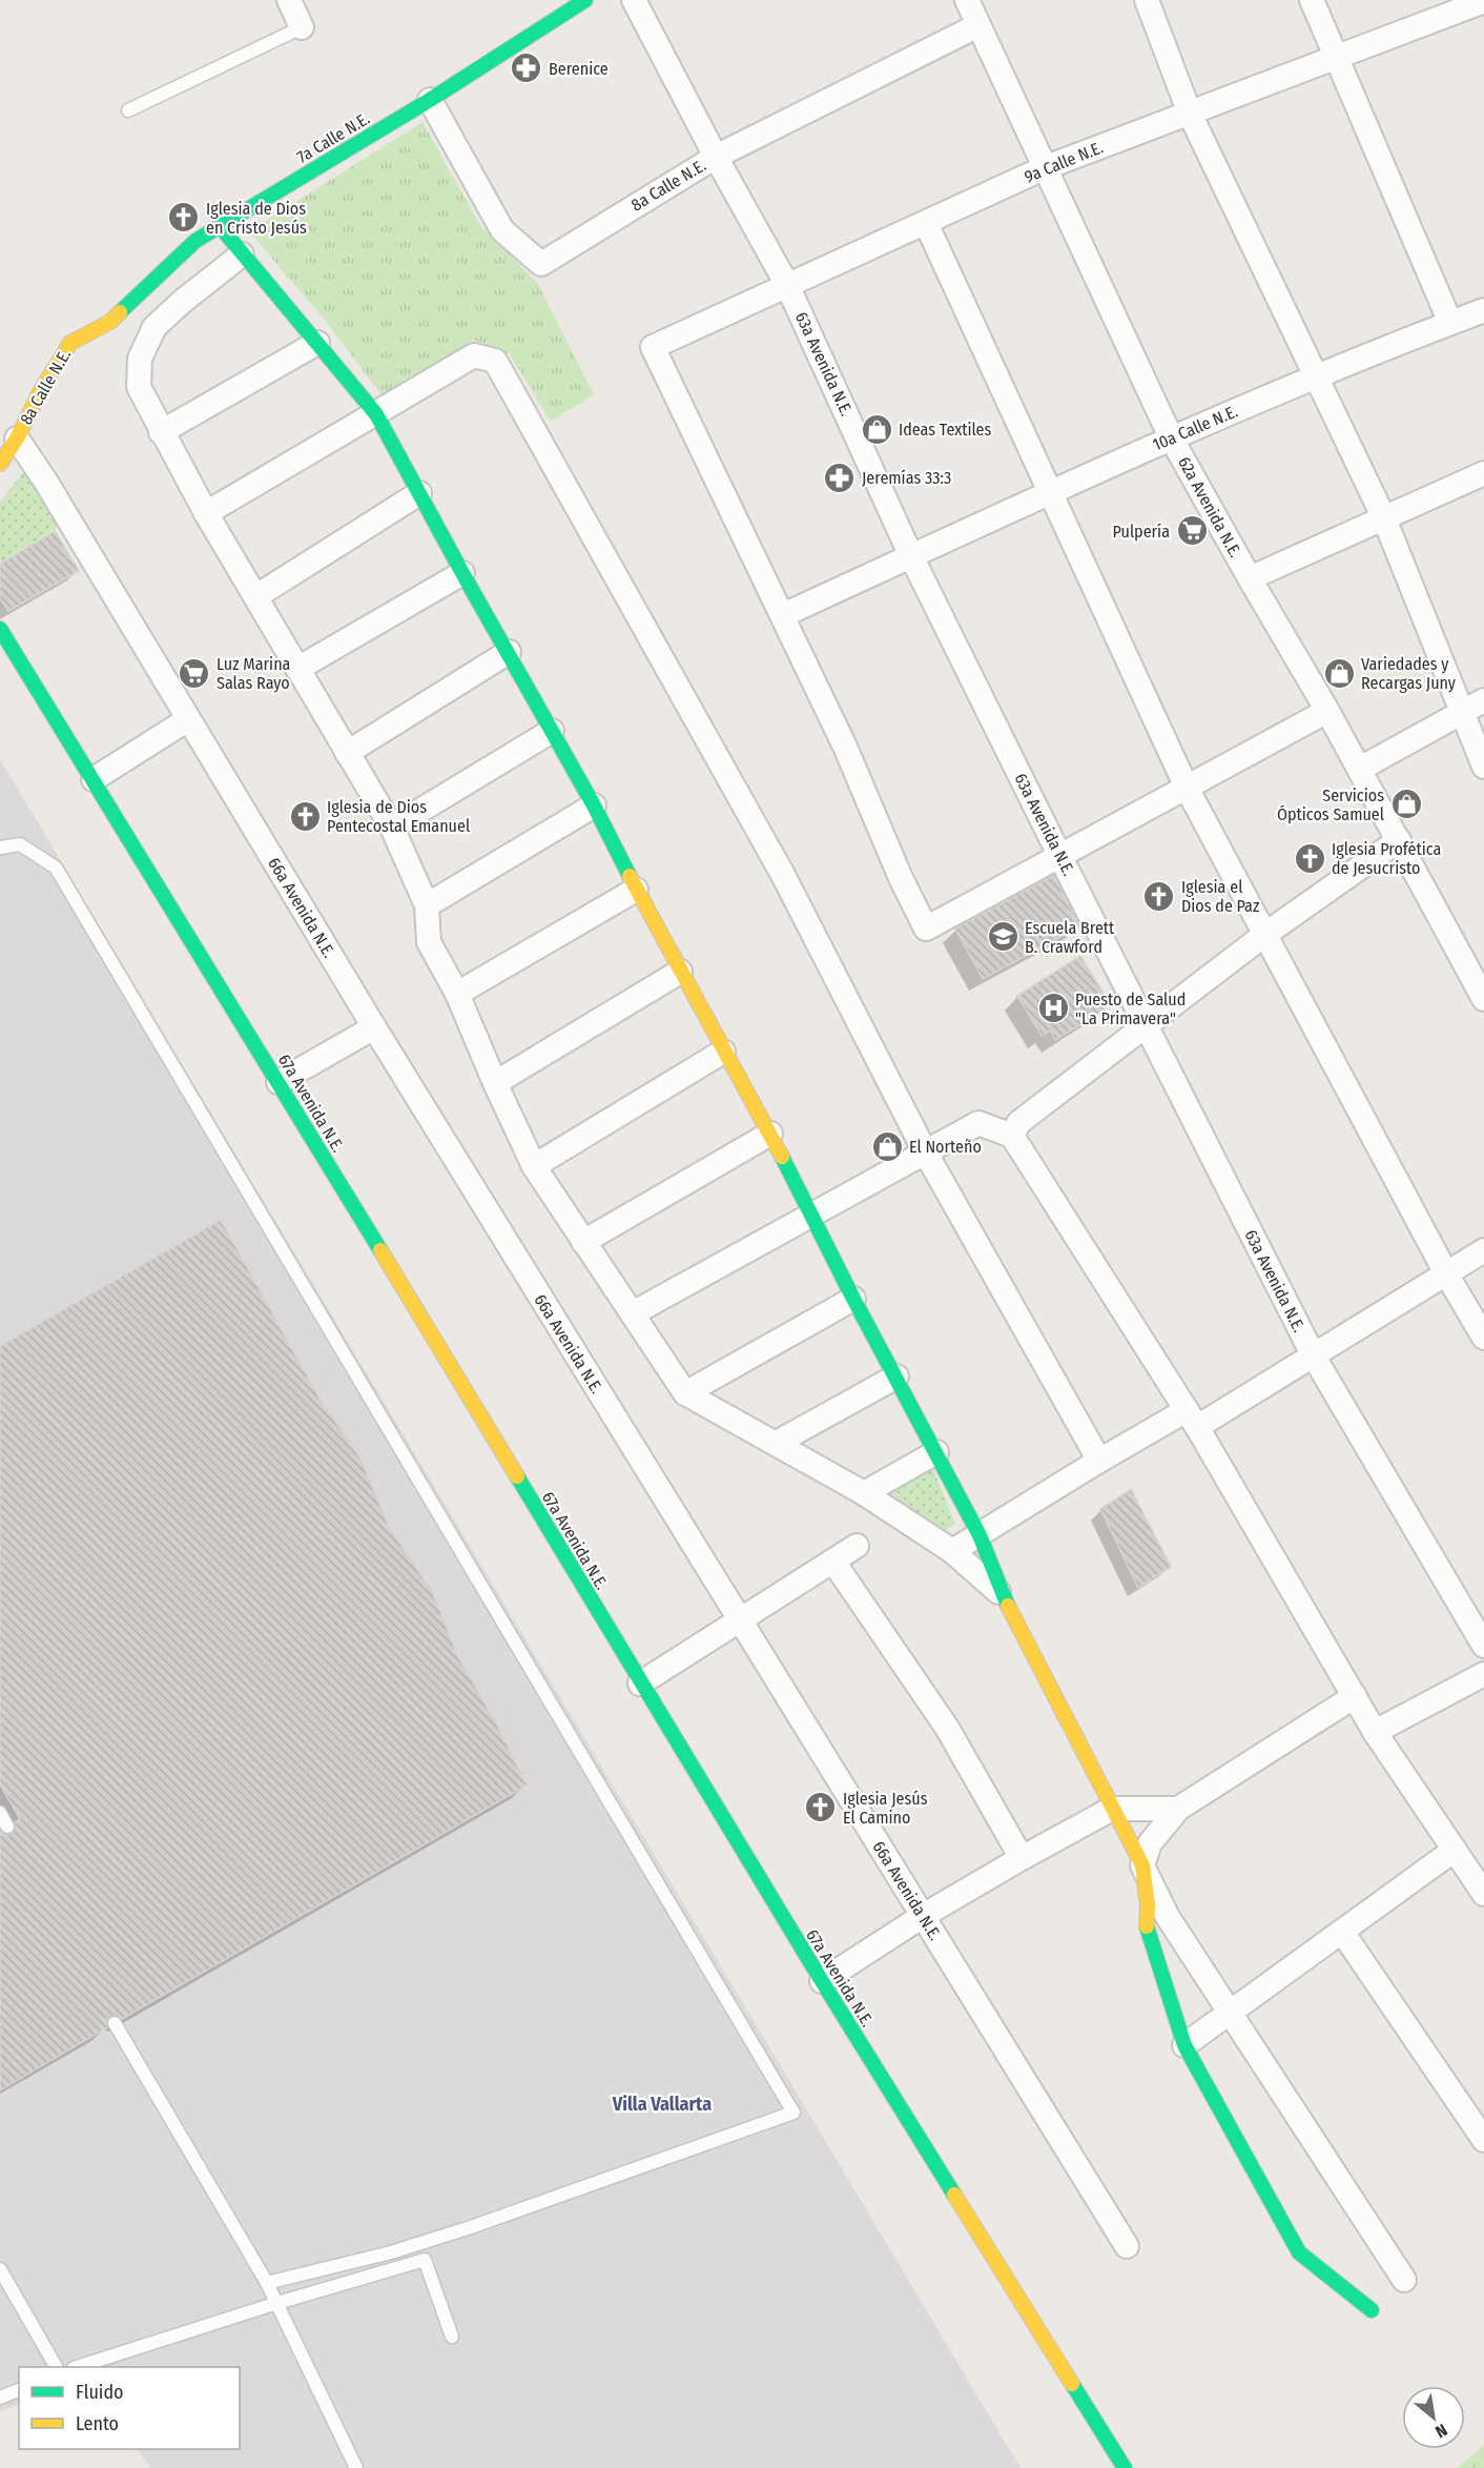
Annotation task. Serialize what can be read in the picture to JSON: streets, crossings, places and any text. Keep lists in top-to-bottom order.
{
  "streets": {
    "street": [
      "7a Calle N.E.",
      "9a Calle N.E.",
      "8a Calle N.E.",
      "63a Avenida N.E.",
      "10a Calle N.E.",
      "62a Avenida N.E.",
      "66a Avenida N.E.",
      "67a Avenida N.E."
    ]
  },
  "crossings": [
    ["7a Calle N.E.", "8a Calle N.E."],
    ["9a Calle N.E.", "63a Avenida N.E."],
    ["9a Calle N.E.", "10a Calle N.E."],
    ["9a Calle N.E.", "62a Avenida N.E."],
    ["8a Calle N.E.", "63a Avenida N.E."],
    ["8a Calle N.E.", "62a Avenida N.E."],
    ["8a Calle N.E.", "66a Avenida N.E."],
    ["63a Avenida N.E.", "10a Calle N.E."],
    ["10a Calle N.E.", "62a Avenida N.E."]
  ],
  "districts": ["Villa Vallarta"],
  "places": {
    "pharmacy": ["Berenice", "Jeremías 33:3"],
    "church": [
      "Iglesia de Dios en Cristo Jesús",
      "Iglesia de Dios Pentecostal Emanuel",
      "Iglesia Profética de Jesucristo",
      "Iglesia el Dios de Paz",
      "Iglesia Jesús El Camino"
    ],
    "shop": [
      "Ideas Textiles",
      "Variedades y Recargas Juny",
      "Servicios Ópticos Samuel",
      "El Norteño"
    ],
    "supermarket": ["Pulpería", "Luz Marina Salas Rayo"],
    "school or university": ["Escuela Brett B. Crawford"],
    "hospital": ["Puesto de Salud \"La Primavera\""]
  },
  "legend": ["Fluido", "Lento"],
  "north": "bottom right"
}
